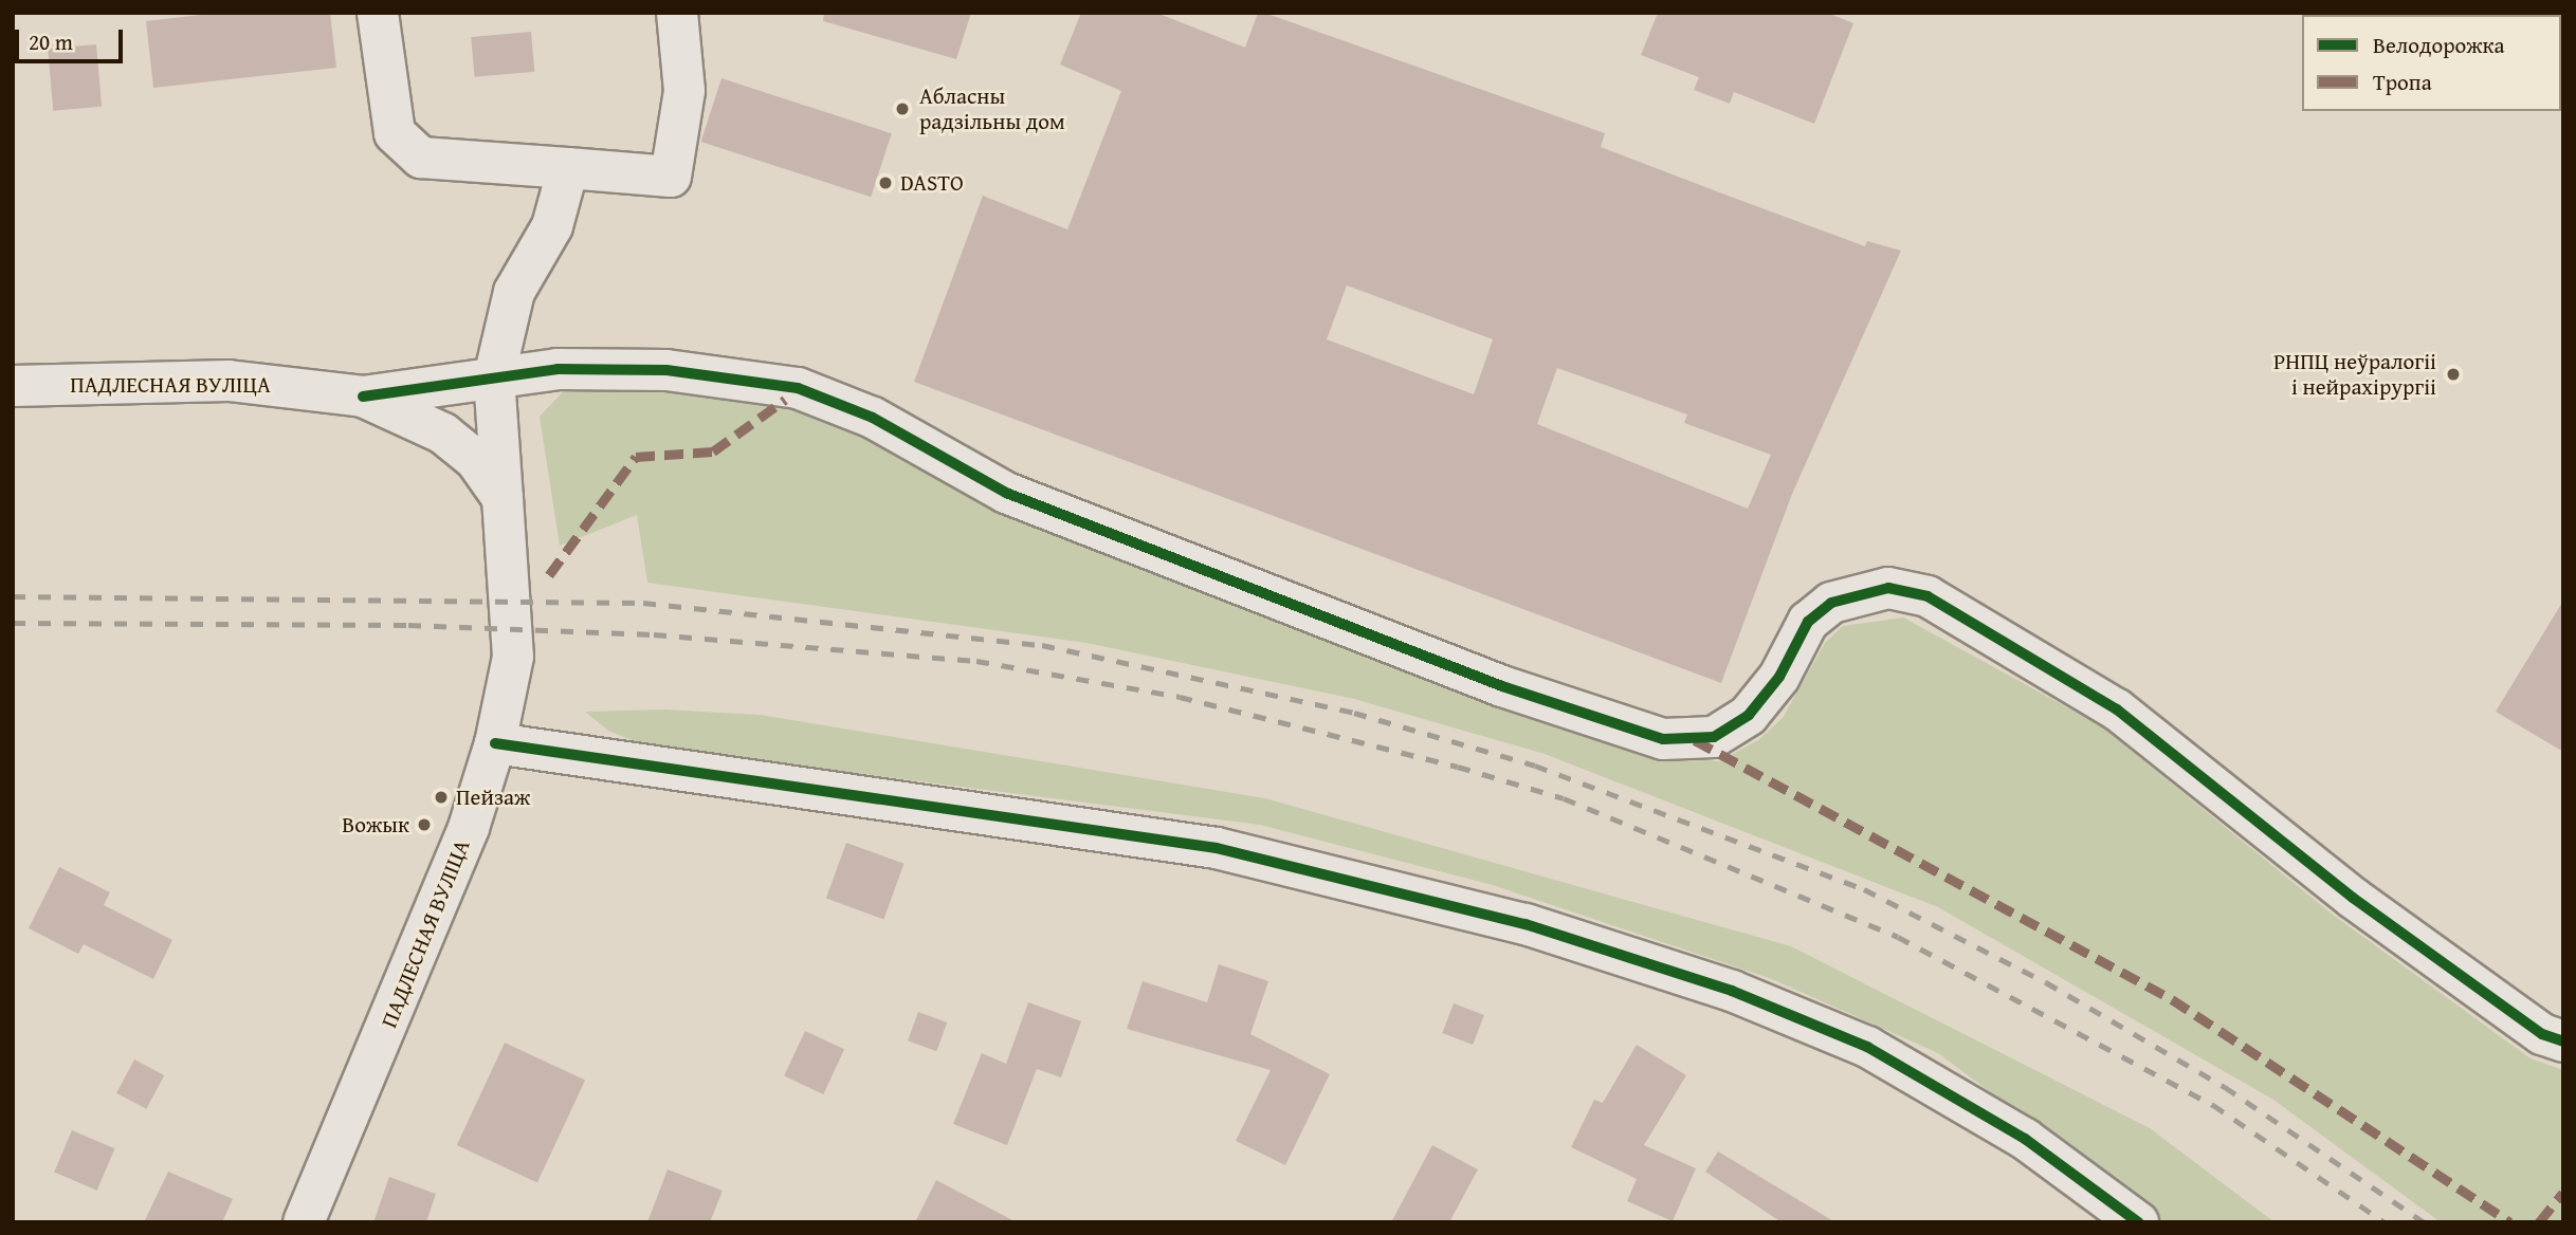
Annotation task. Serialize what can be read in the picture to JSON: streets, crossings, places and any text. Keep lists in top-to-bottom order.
{
  "streets": {
    "street": ["ПАДЛЕСНАЯ ВУЛІЦА"]
  },
  "places": [
    "Абласны радзільны дом",
    "DASTO",
    "РНПЦ неўралогіі і нейрахірургіі",
    "Пейзаж",
    "Вожык"
  ],
  "legend": ["Велодорожка", "Тропа"],
  "scale_bar": "20 m"
}
